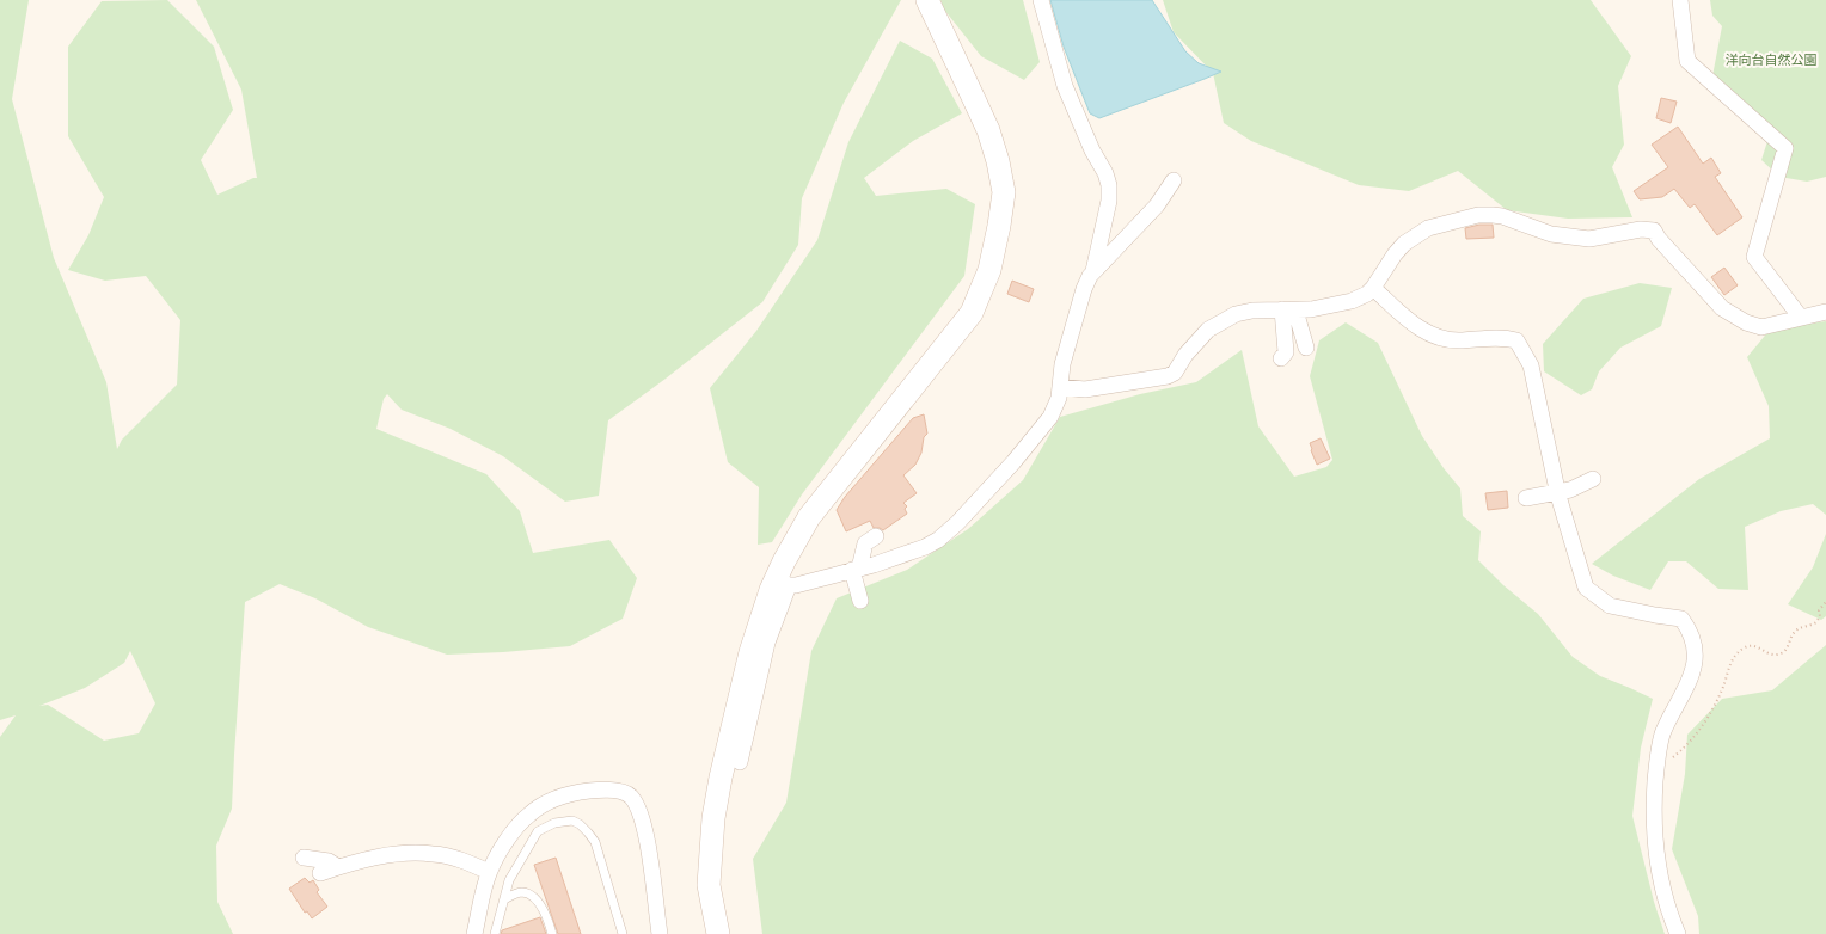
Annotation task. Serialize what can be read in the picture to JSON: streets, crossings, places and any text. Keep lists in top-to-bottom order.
{
  "parks": ["洋向台自然公園"]
}
